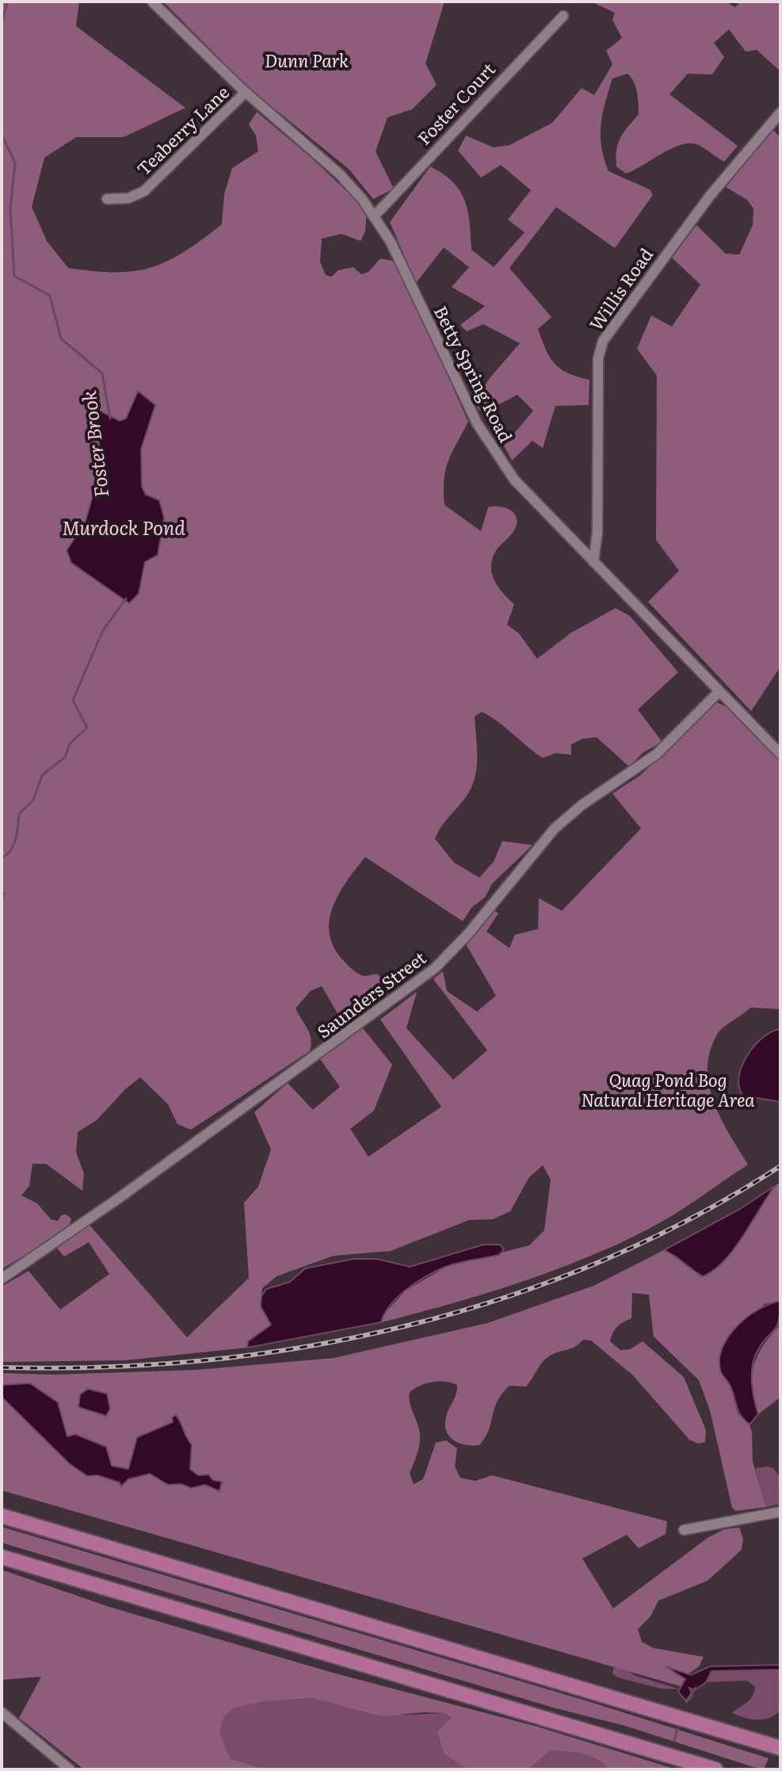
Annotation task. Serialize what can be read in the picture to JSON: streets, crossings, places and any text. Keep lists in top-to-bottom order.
{
  "streets": {
    "street": [
      "Foster Court",
      "Teaberry Lane",
      "Willis Road",
      "Betty Spring Road",
      "Saunders Street"
    ]
  },
  "crossings": [
    ["Foster Court", "Betty Spring Road"],
    ["Teaberry Lane", "Betty Spring Road"],
    ["Willis Road", "Betty Spring Road"],
    ["Betty Spring Road", "Saunders Street"]
  ],
  "water": ["Foster Brook", "Murdock Pond"],
  "parks": ["Dunn Park", "Quag Pond Bog Natural Heritage Area"]
}
